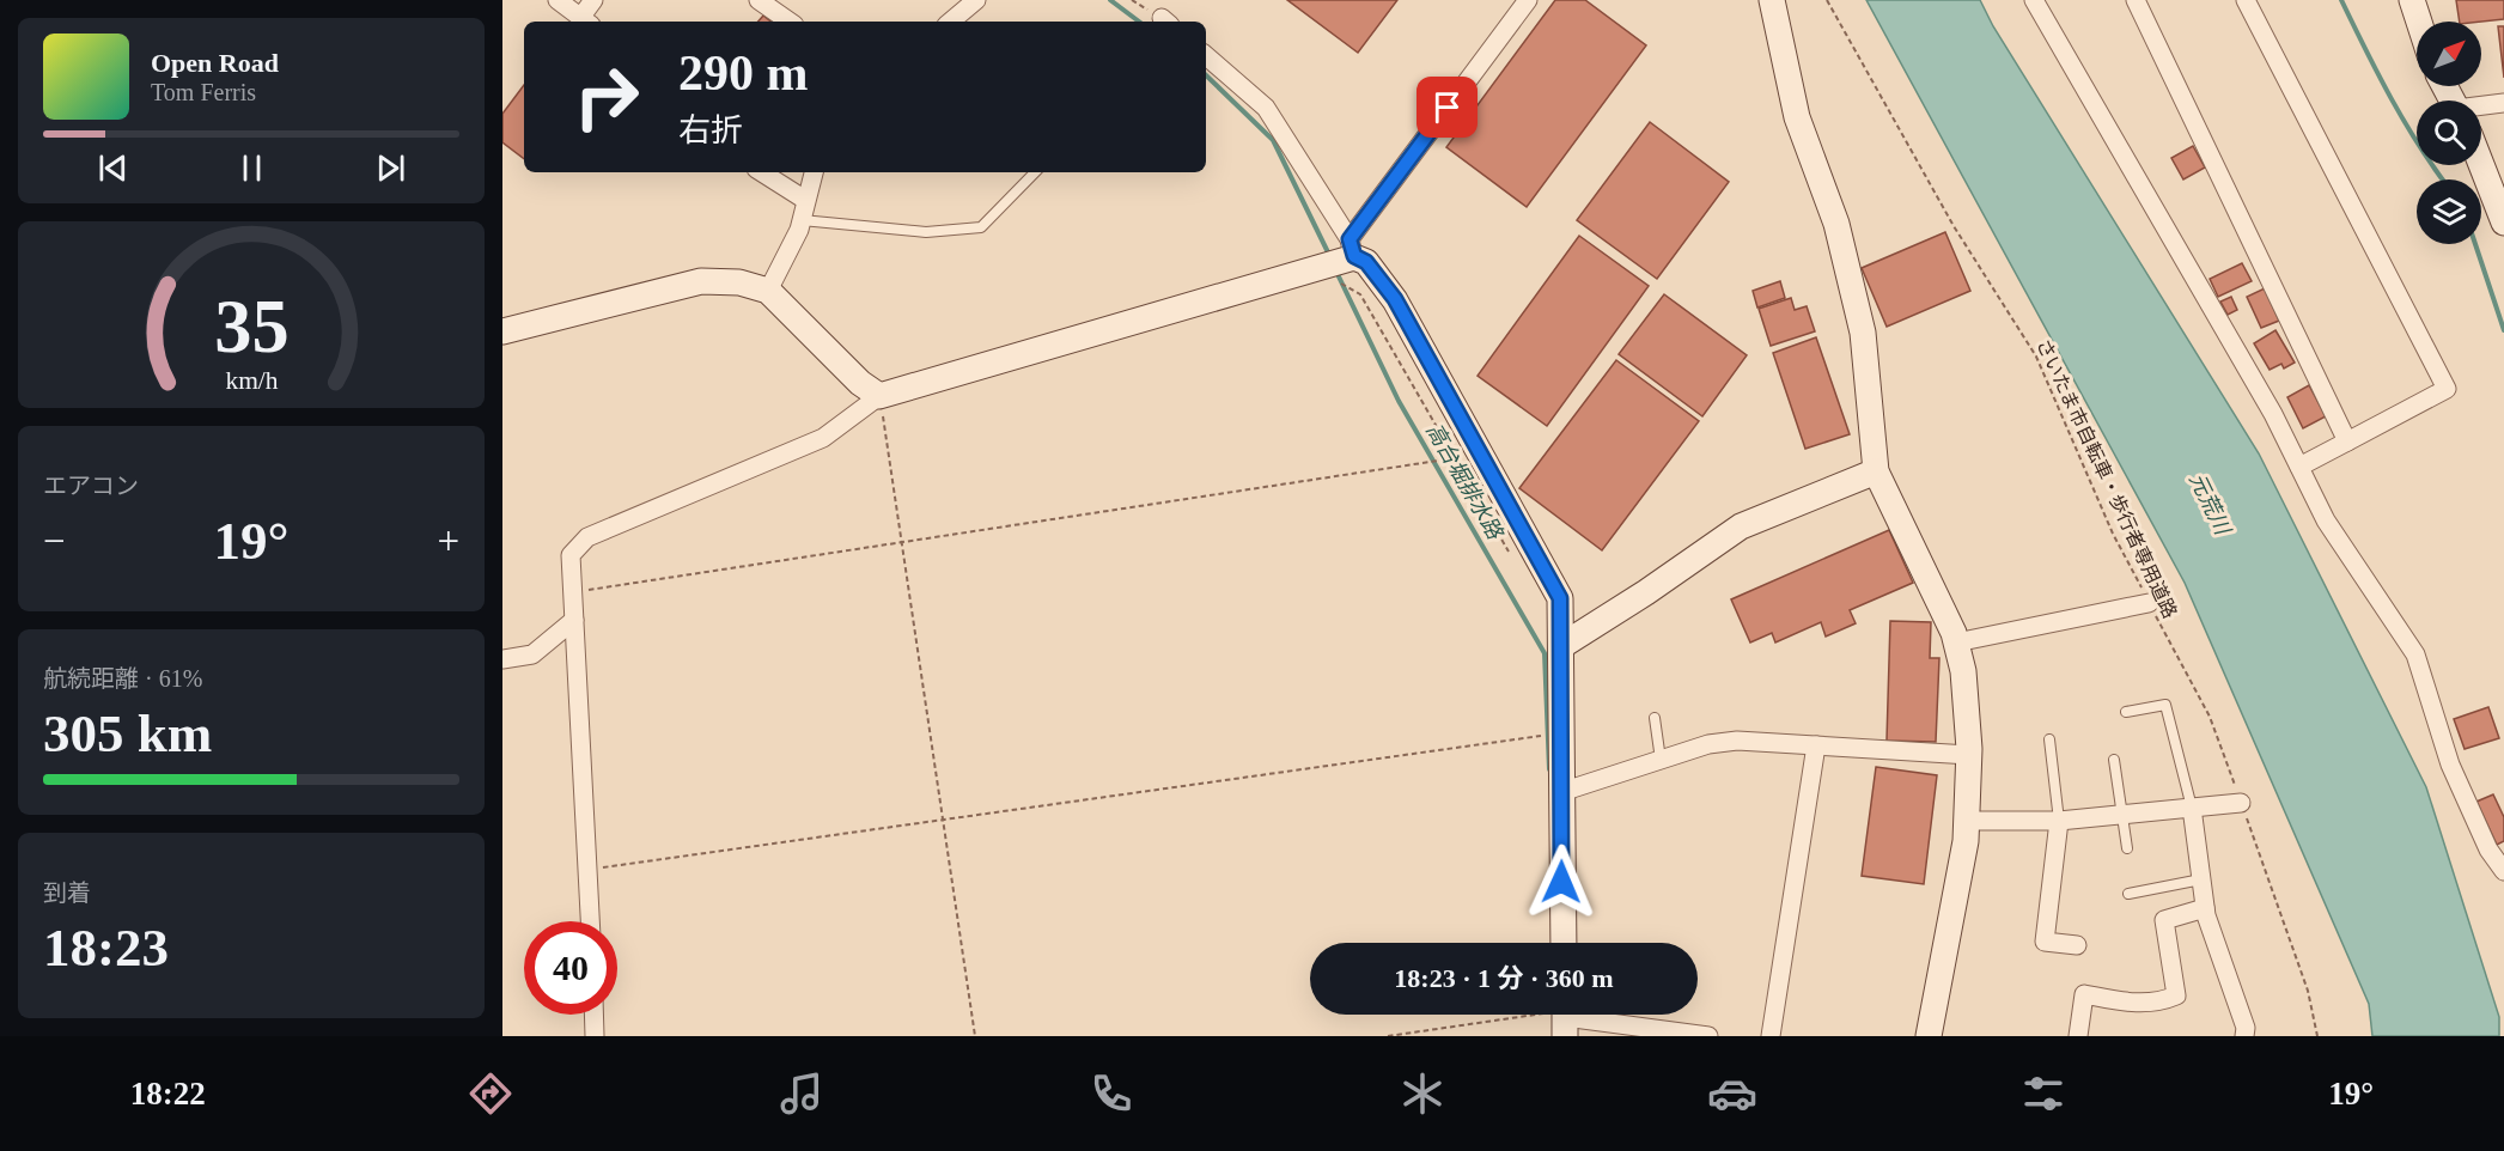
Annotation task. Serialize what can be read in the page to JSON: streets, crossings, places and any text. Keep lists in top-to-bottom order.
{
  "streets": {
    "path": ["さいたま市自転車・歩行者専用道路"]
  },
  "water": ["高台堀排水路", "元荒川"],
  "north": "top right",
  "page": {
    "turn": ["290 m", "右折"],
    "song": ["Open Road", "Tom Ferris"],
    "tile": [
      "エアコン",
      ["航続距離 · 61%", "305 km"],
      ["到着", "18:23"]
    ],
    "heat": ["−", "19°", "+"],
    "limit": "40",
    "trip": "18:23 · 1 分 · 360 m",
    "tabs": ["18:22", "19°"],
    "gauge": ["35", "km/h"]
  }
}
